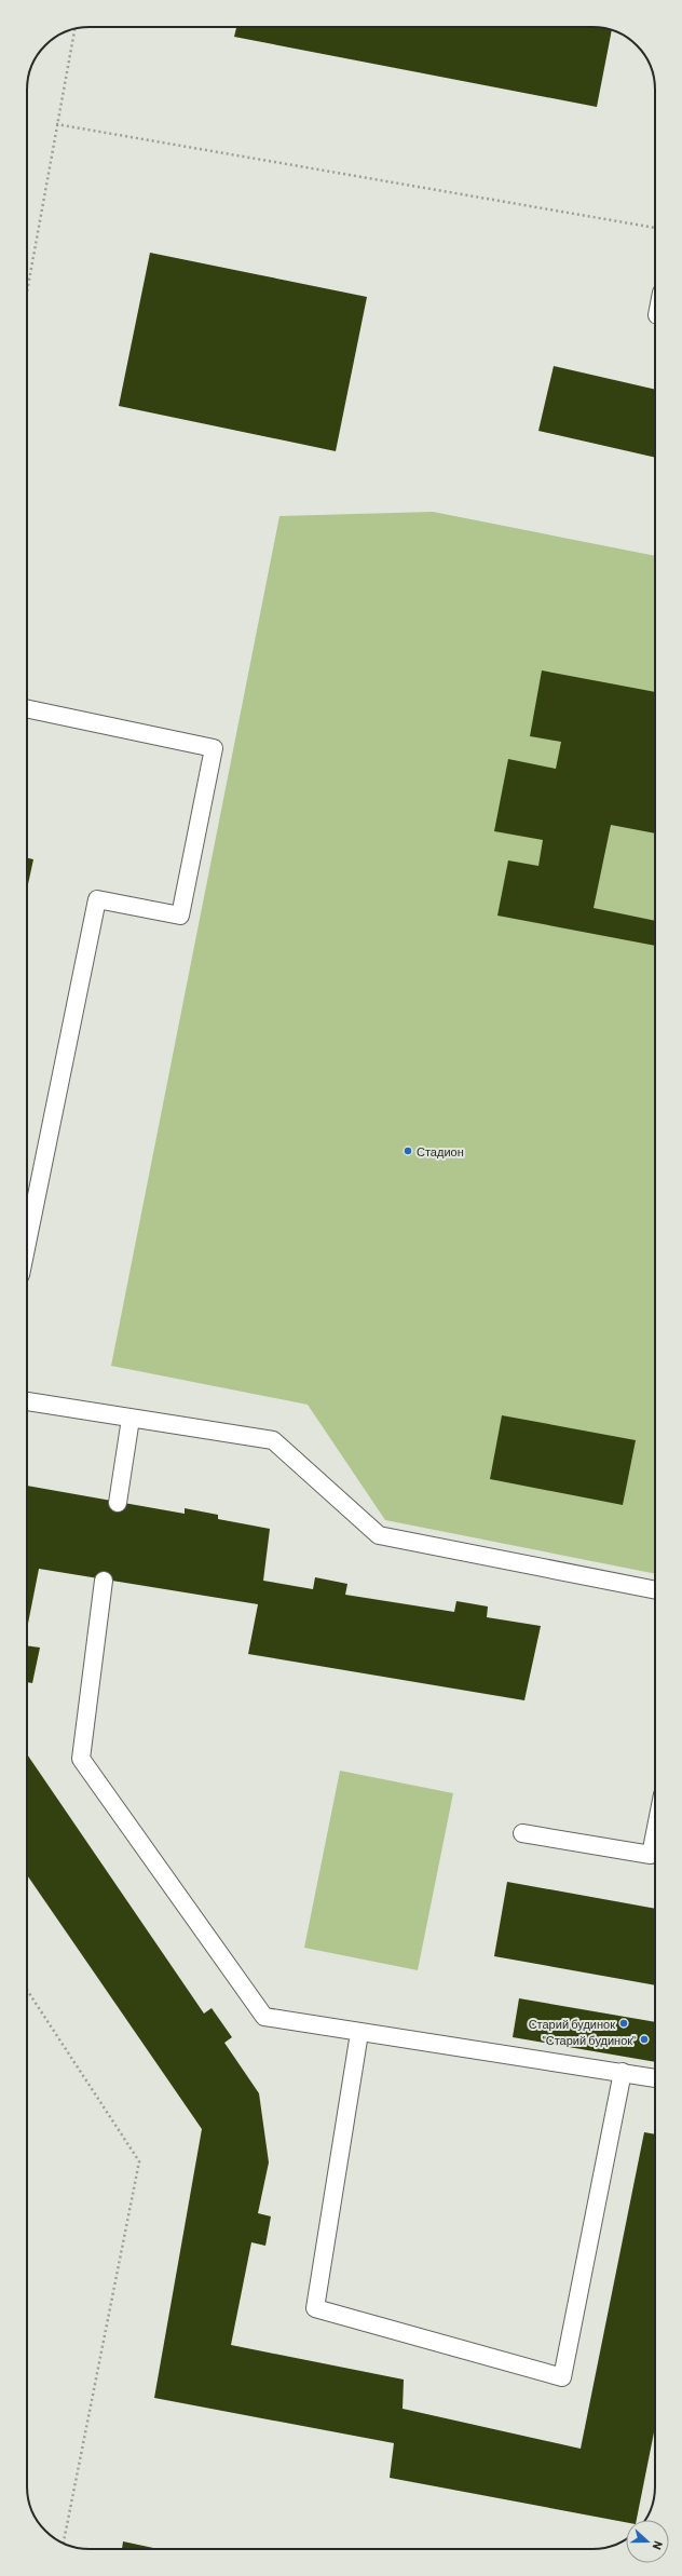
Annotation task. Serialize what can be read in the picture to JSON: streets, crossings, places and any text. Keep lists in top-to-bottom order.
{
  "places": ["Стадион", "Старий будинок", "\"Старий будинок\""],
  "north": "right"
}
